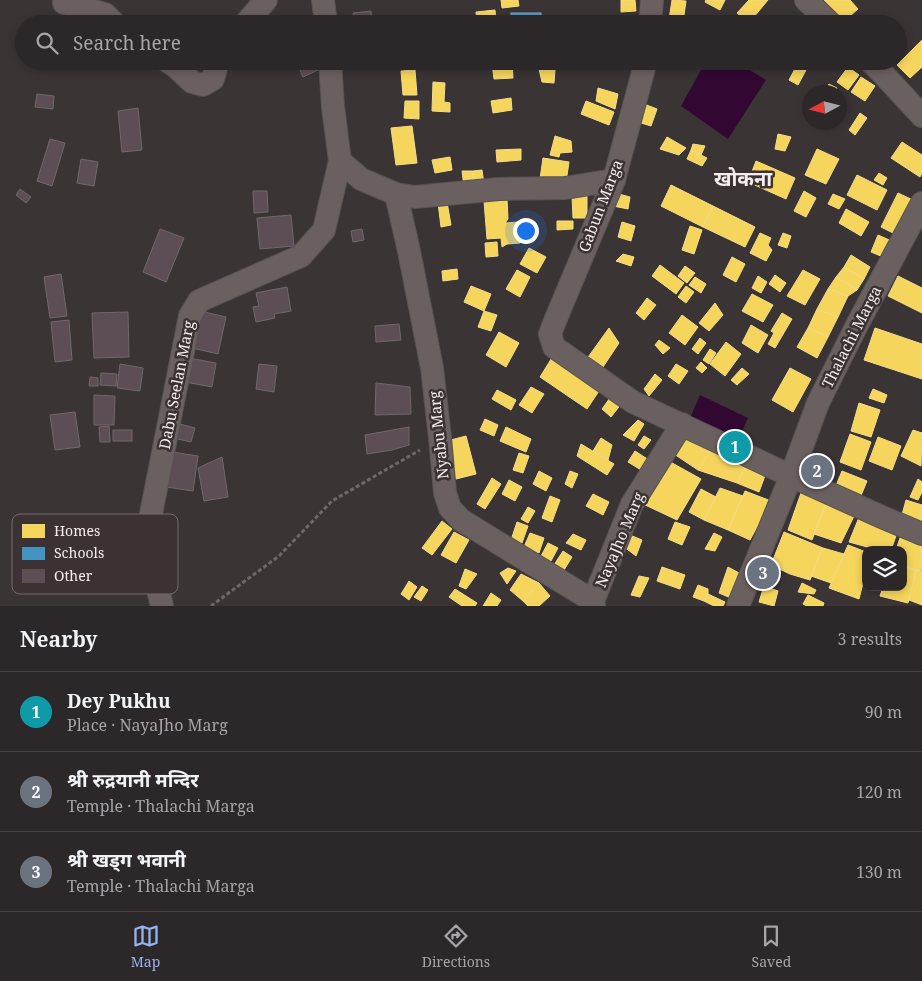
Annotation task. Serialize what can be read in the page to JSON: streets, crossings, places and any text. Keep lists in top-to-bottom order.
{
  "streets": {
    "street": [
      "Gabun Marga",
      "Thalachi Marga",
      "Dabu Seelan Marg",
      "Nyabu Marg",
      "NayaJho Marg"
    ]
  },
  "crossings": [
    ["Gabun Marga", "NayaJho Marg"],
    ["Nyabu Marg", "NayaJho Marg"]
  ],
  "districts": ["खोकना"],
  "legend": ["Homes", "Schools", "Other"],
  "north": "left",
  "page": {
    "search": "Search here",
    "pins": ["1", "2", "3"],
    "heading": ["Nearby", "3 results"],
    "list": [
      {
        "mark": "1",
        "name": "Dey Pukhu",
        "note": "Place · NayaJho Marg",
        "value": "90 m"
      },
      {
        "mark": "2",
        "name": "श्री रुद्रयानी मन्दिर",
        "note": "Temple · Thalachi Marga",
        "value": "120 m"
      },
      {
        "mark": "3",
        "name": "श्री खड्ग भवानी",
        "note": "Temple · Thalachi Marga",
        "value": "130 m"
      }
    ],
    "nav": ["Map", "Directions", "Saved"]
  }
}
